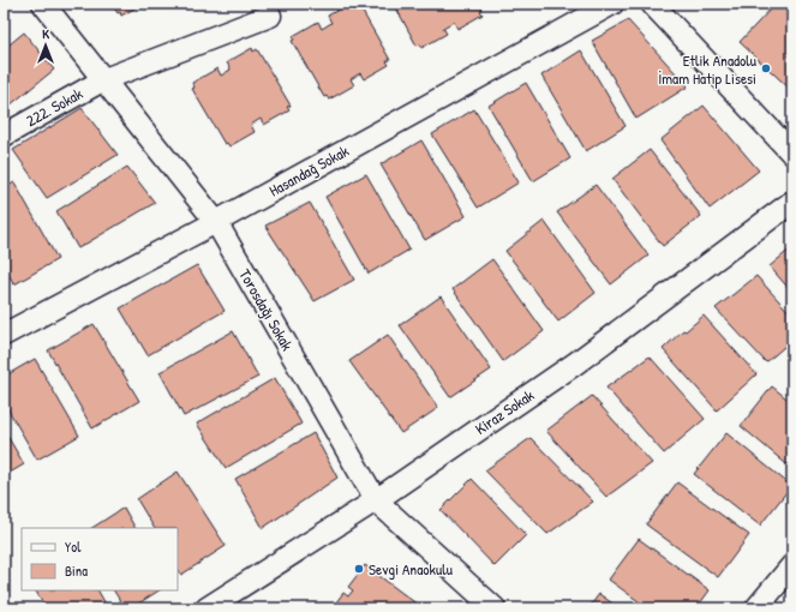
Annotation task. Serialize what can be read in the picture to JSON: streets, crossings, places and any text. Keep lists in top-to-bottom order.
{
  "streets": {
    "street": [
      "222. Sokak",
      "Hasandağ Sokak",
      "Torosdağı Sokak",
      "Kiraz Sokak"
    ]
  },
  "crossings": [
    ["222. Sokak", "Torosdağı Sokak"],
    ["Hasandağ Sokak", "Torosdağı Sokak"],
    ["Torosdağı Sokak", "Kiraz Sokak"]
  ],
  "places": ["Etlik Anadolu İmam Hatip Lisesi", "Sevgi Anaokulu"],
  "legend": ["Yol", "Bina"],
  "north": "top"
}
